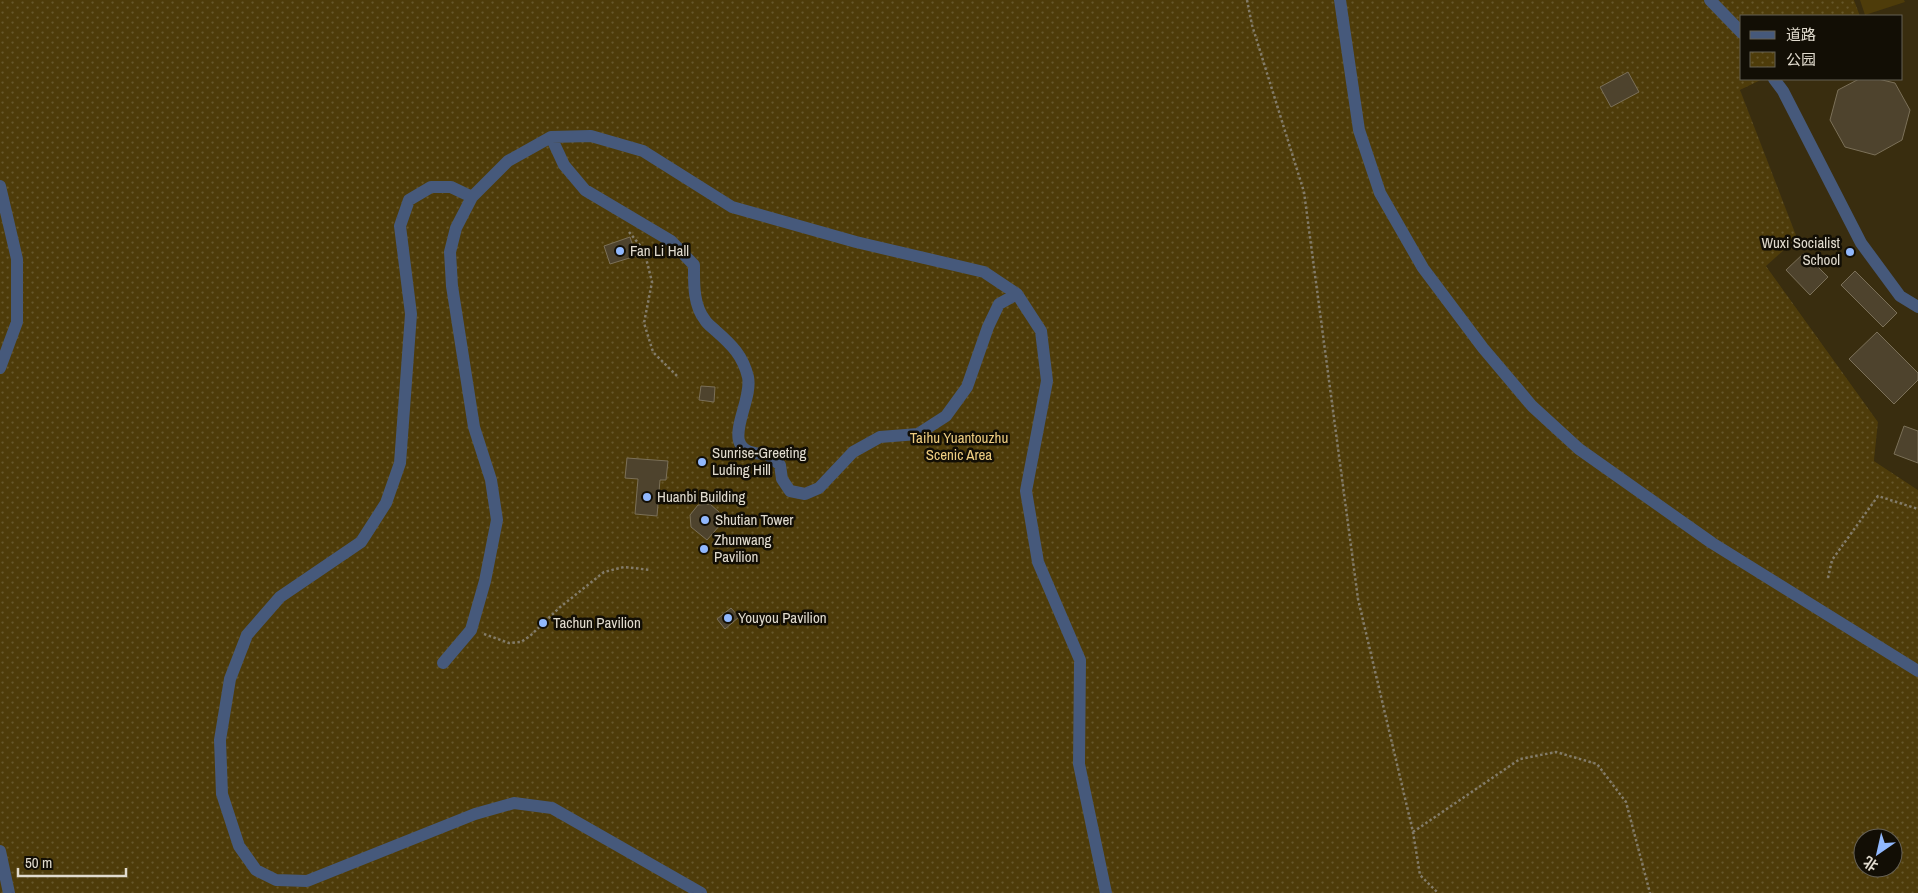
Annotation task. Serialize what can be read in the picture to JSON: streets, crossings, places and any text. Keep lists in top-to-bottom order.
{
  "parks": ["Taihu Yuantouzhu Scenic Area"],
  "places": [
    "Fan Li Hall",
    "Wuxi Socialist School",
    "Sunrise-Greeting Luding Hill",
    "Huanbi Building",
    "Shutian Tower",
    "Zhunwang Pavilion",
    "Youyou Pavilion",
    "Tachun Pavilion"
  ],
  "legend": ["道路", "公园"],
  "scale_bar": "50 m",
  "north": "bottom left"
}
